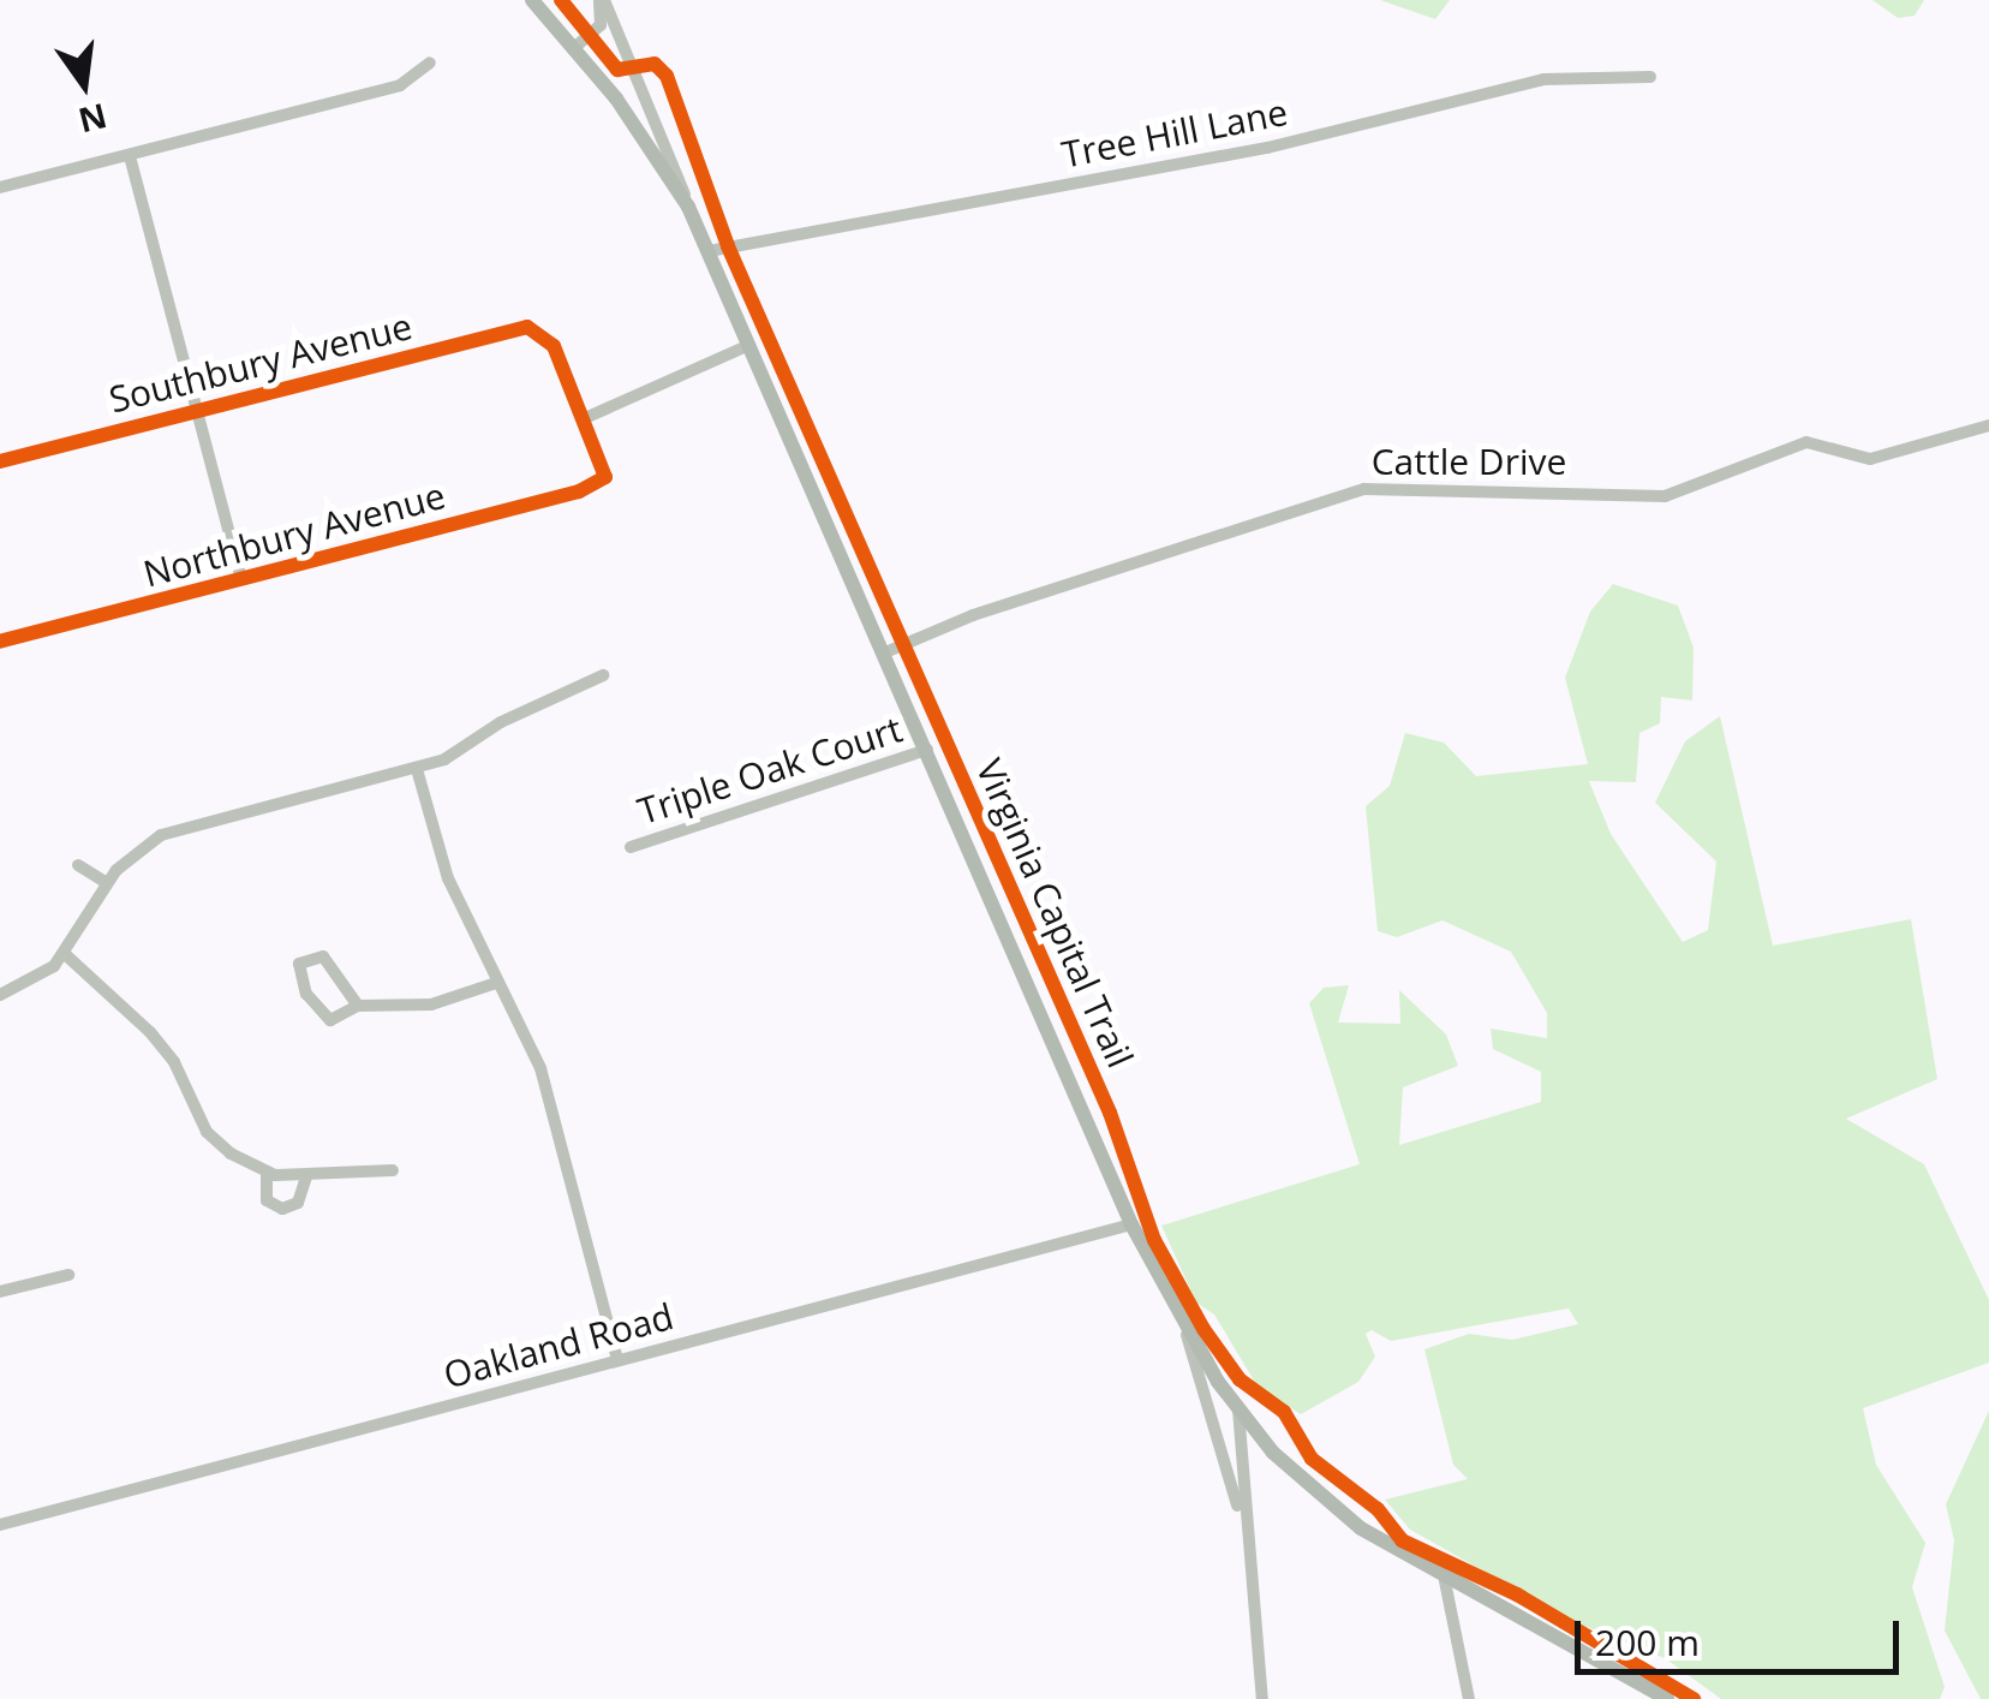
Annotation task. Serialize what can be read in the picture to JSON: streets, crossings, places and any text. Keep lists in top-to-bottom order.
{
  "streets": {
    "street": [
      "Tree Hill Lane",
      "Southbury Avenue",
      "Cattle Drive",
      "Northbury Avenue",
      "Triple Oak Court",
      "Oakland Road"
    ],
    "cycle path": ["Virginia Capital Trail"]
  },
  "crossings": [
    ["Southbury Avenue", "Northbury Avenue"]
  ],
  "scale_bar": "200 m",
  "north": "bottom"
}
